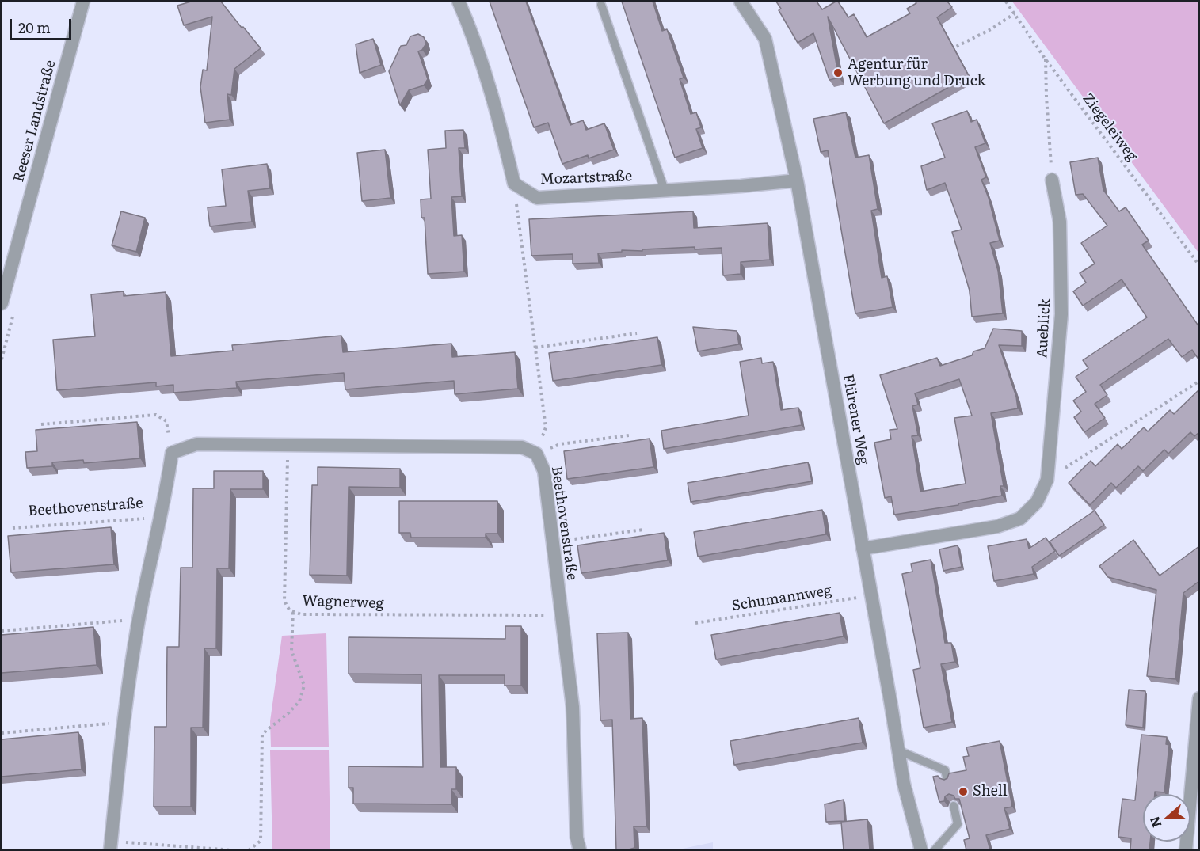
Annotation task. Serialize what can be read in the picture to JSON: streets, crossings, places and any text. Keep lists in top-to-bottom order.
{
  "streets": {
    "street": [
      "Reeser Landstraße",
      "Mozartstraße",
      "Aueblick",
      "Flürener Weg",
      "Beethovenstraße"
    ],
    "path": ["Ziegeleiweg", "Schumannweg", "Wagnerweg"]
  },
  "crossings": [
    ["Mozartstraße", "Flürener Weg"],
    ["Aueblick", "Flürener Weg"],
    ["Flürener Weg", "Schumannweg"],
    ["Beethovenstraße", "Wagnerweg"]
  ],
  "places": ["Agentur für Werbung und Druck", "Shell"],
  "scale_bar": "20 m",
  "north": "left"
}
